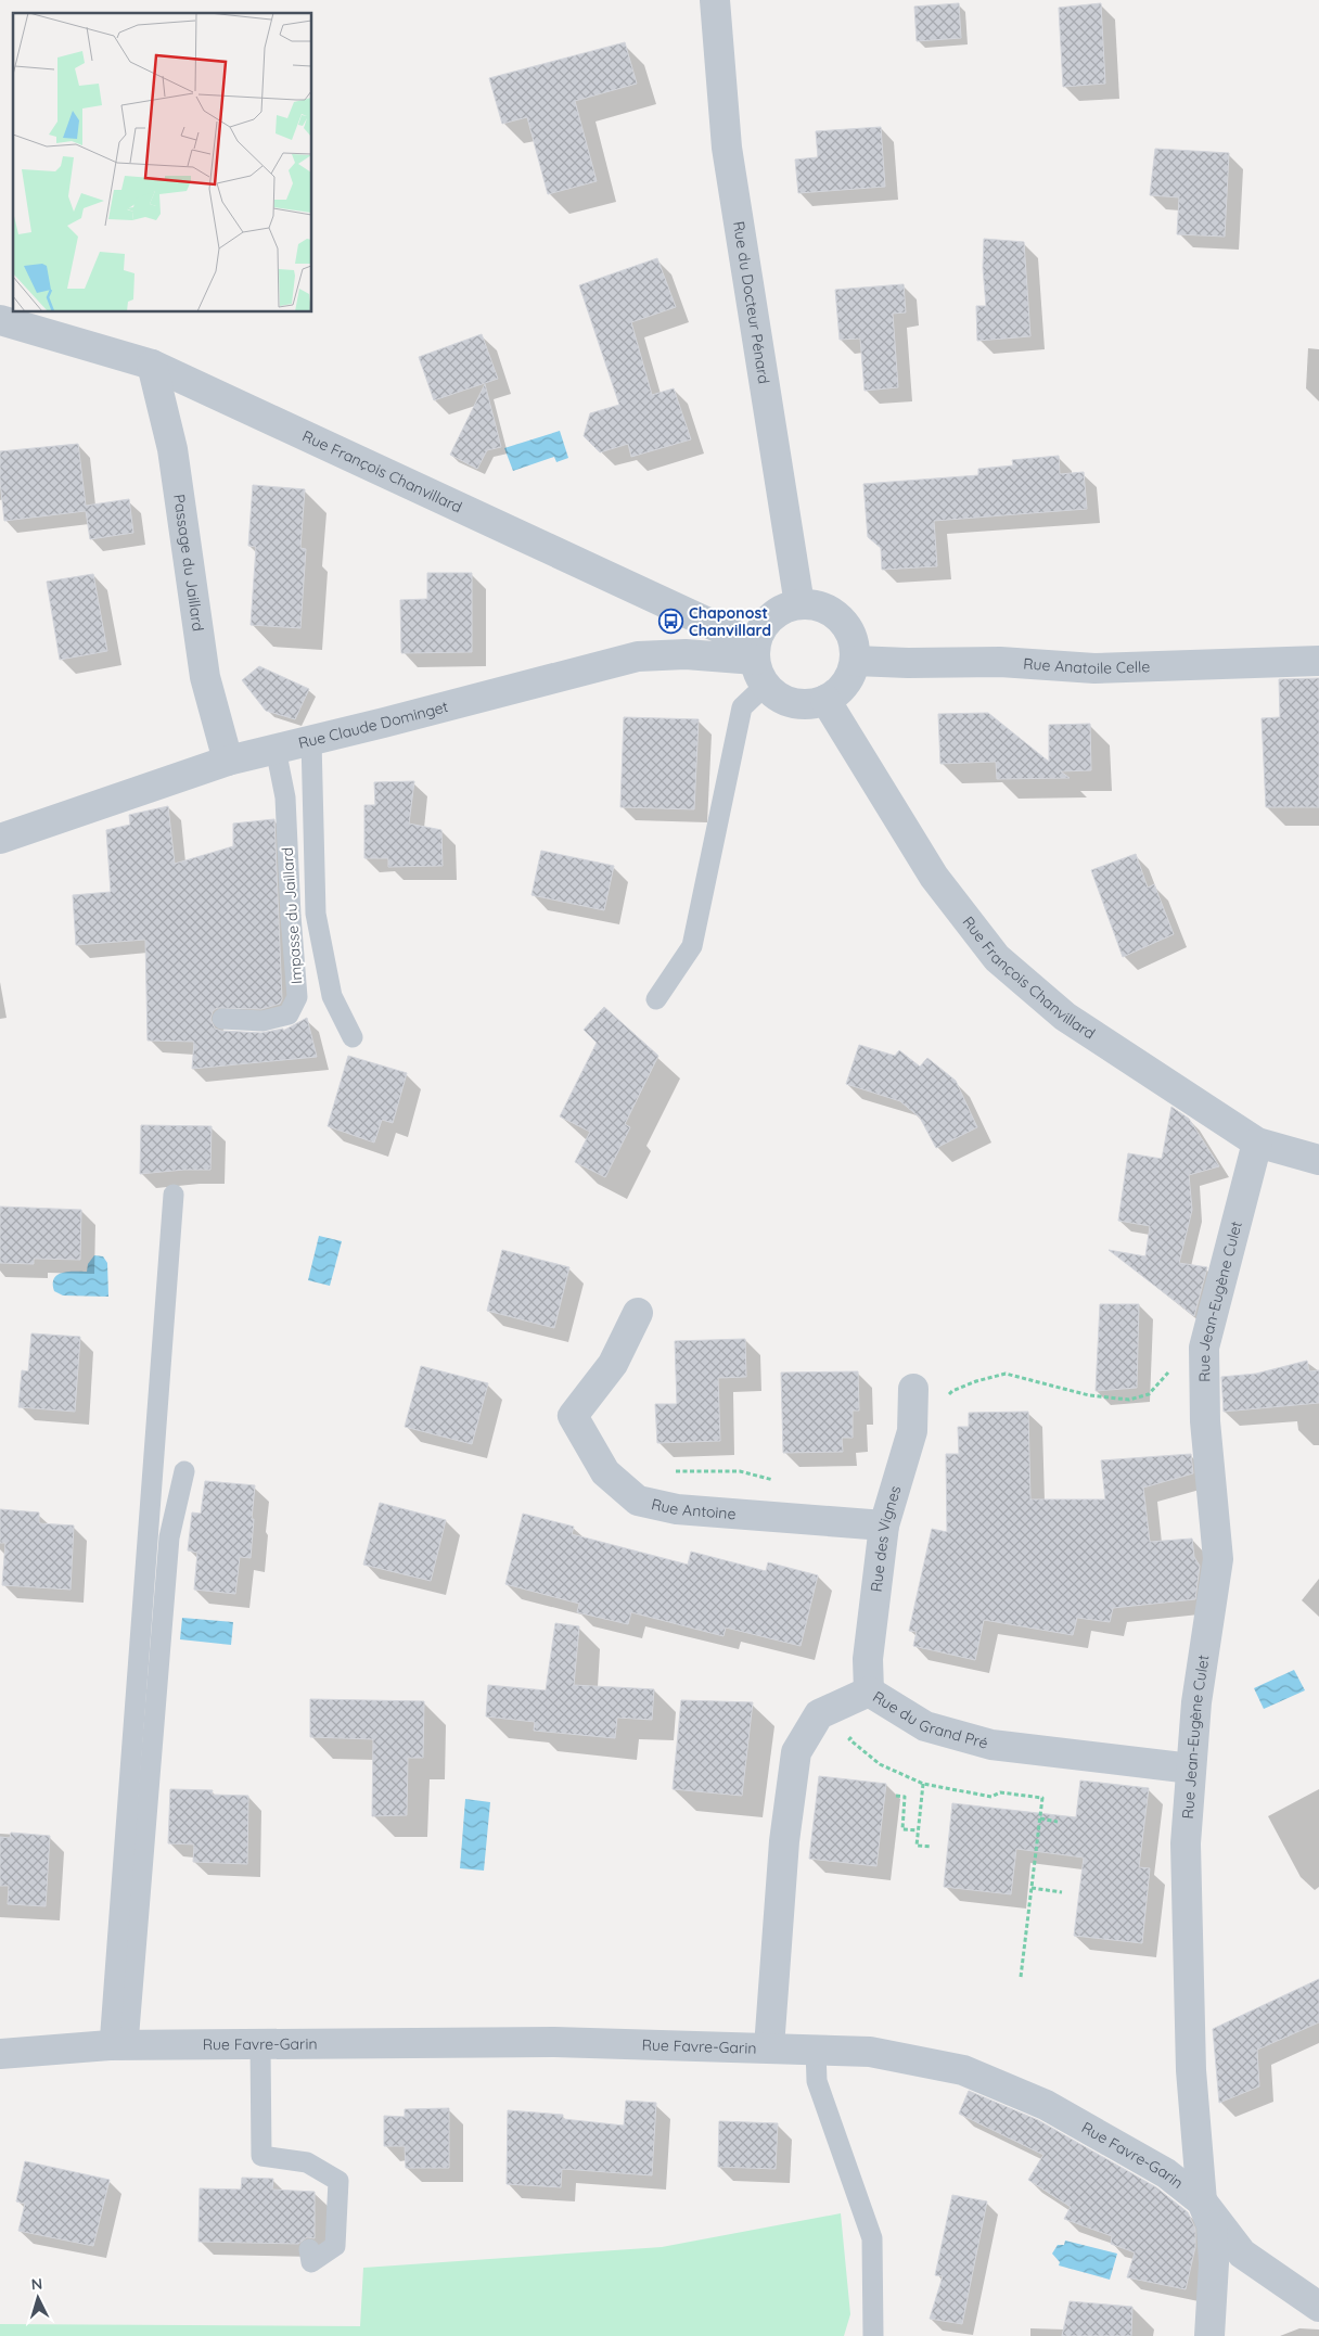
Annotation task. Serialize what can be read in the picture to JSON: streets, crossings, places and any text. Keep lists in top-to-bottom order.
{
  "streets": {
    "street": [
      "Rue du Docteur Pénard",
      "Rue François Chanvillard",
      "Passage du Jaillard",
      "Rue Anatoile Celle",
      "Rue Claude Dominget",
      "Rue Jean-Eugène Culet",
      "Rue Antoine",
      "Rue des Vignes",
      "Rue du Grand Pré",
      "Rue Favre-Garin"
    ],
    "lane": ["Impasse du Jaillard"]
  },
  "crossings": [
    ["Rue du Docteur Pénard", "Rue François Chanvillard"],
    ["Rue du Docteur Pénard", "Rue Anatoile Celle"],
    ["Rue du Docteur Pénard", "Rue Claude Dominget"],
    ["Rue François Chanvillard", "Passage du Jaillard"],
    ["Rue François Chanvillard", "Rue Anatoile Celle"],
    ["Rue François Chanvillard", "Rue Claude Dominget"],
    ["Rue François Chanvillard", "Rue Jean-Eugène Culet"],
    ["Passage du Jaillard", "Rue Claude Dominget"],
    ["Rue Anatoile Celle", "Rue Claude Dominget"],
    ["Rue Claude Dominget", "Impasse du Jaillard"],
    ["Rue Jean-Eugène Culet", "Rue du Grand Pré"],
    ["Rue Jean-Eugène Culet", "Rue Favre-Garin"],
    ["Rue Antoine", "Rue des Vignes"],
    ["Rue des Vignes", "Rue du Grand Pré"],
    ["Rue du Grand Pré", "Rue Favre-Garin"]
  ],
  "places": {
    "bus stop": ["Chaponost Chanvillard"]
  },
  "north": "top"
}
